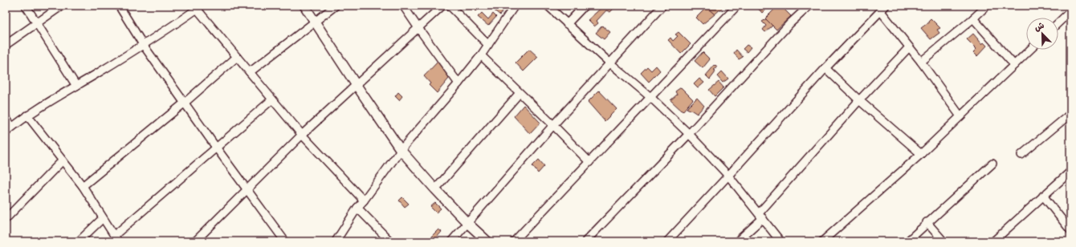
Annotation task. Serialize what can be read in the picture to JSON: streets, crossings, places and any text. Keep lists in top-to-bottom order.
{
  "north": "top left"
}
